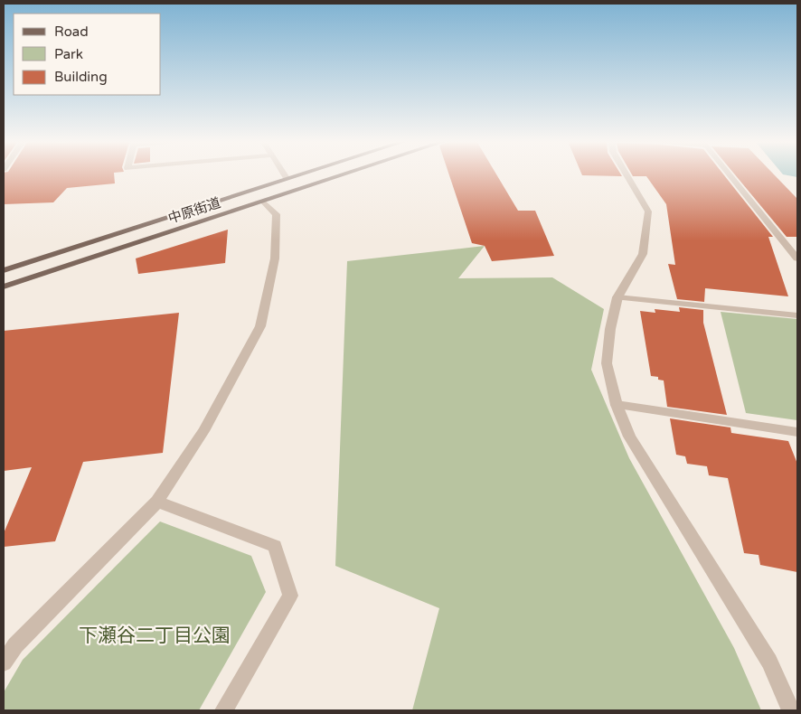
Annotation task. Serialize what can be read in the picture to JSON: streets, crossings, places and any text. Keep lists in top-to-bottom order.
{
  "streets": {
    "main road": ["中原街道"]
  },
  "parks": ["下瀬谷二丁目公園"],
  "legend": ["Road", "Park", "Building"]
}
